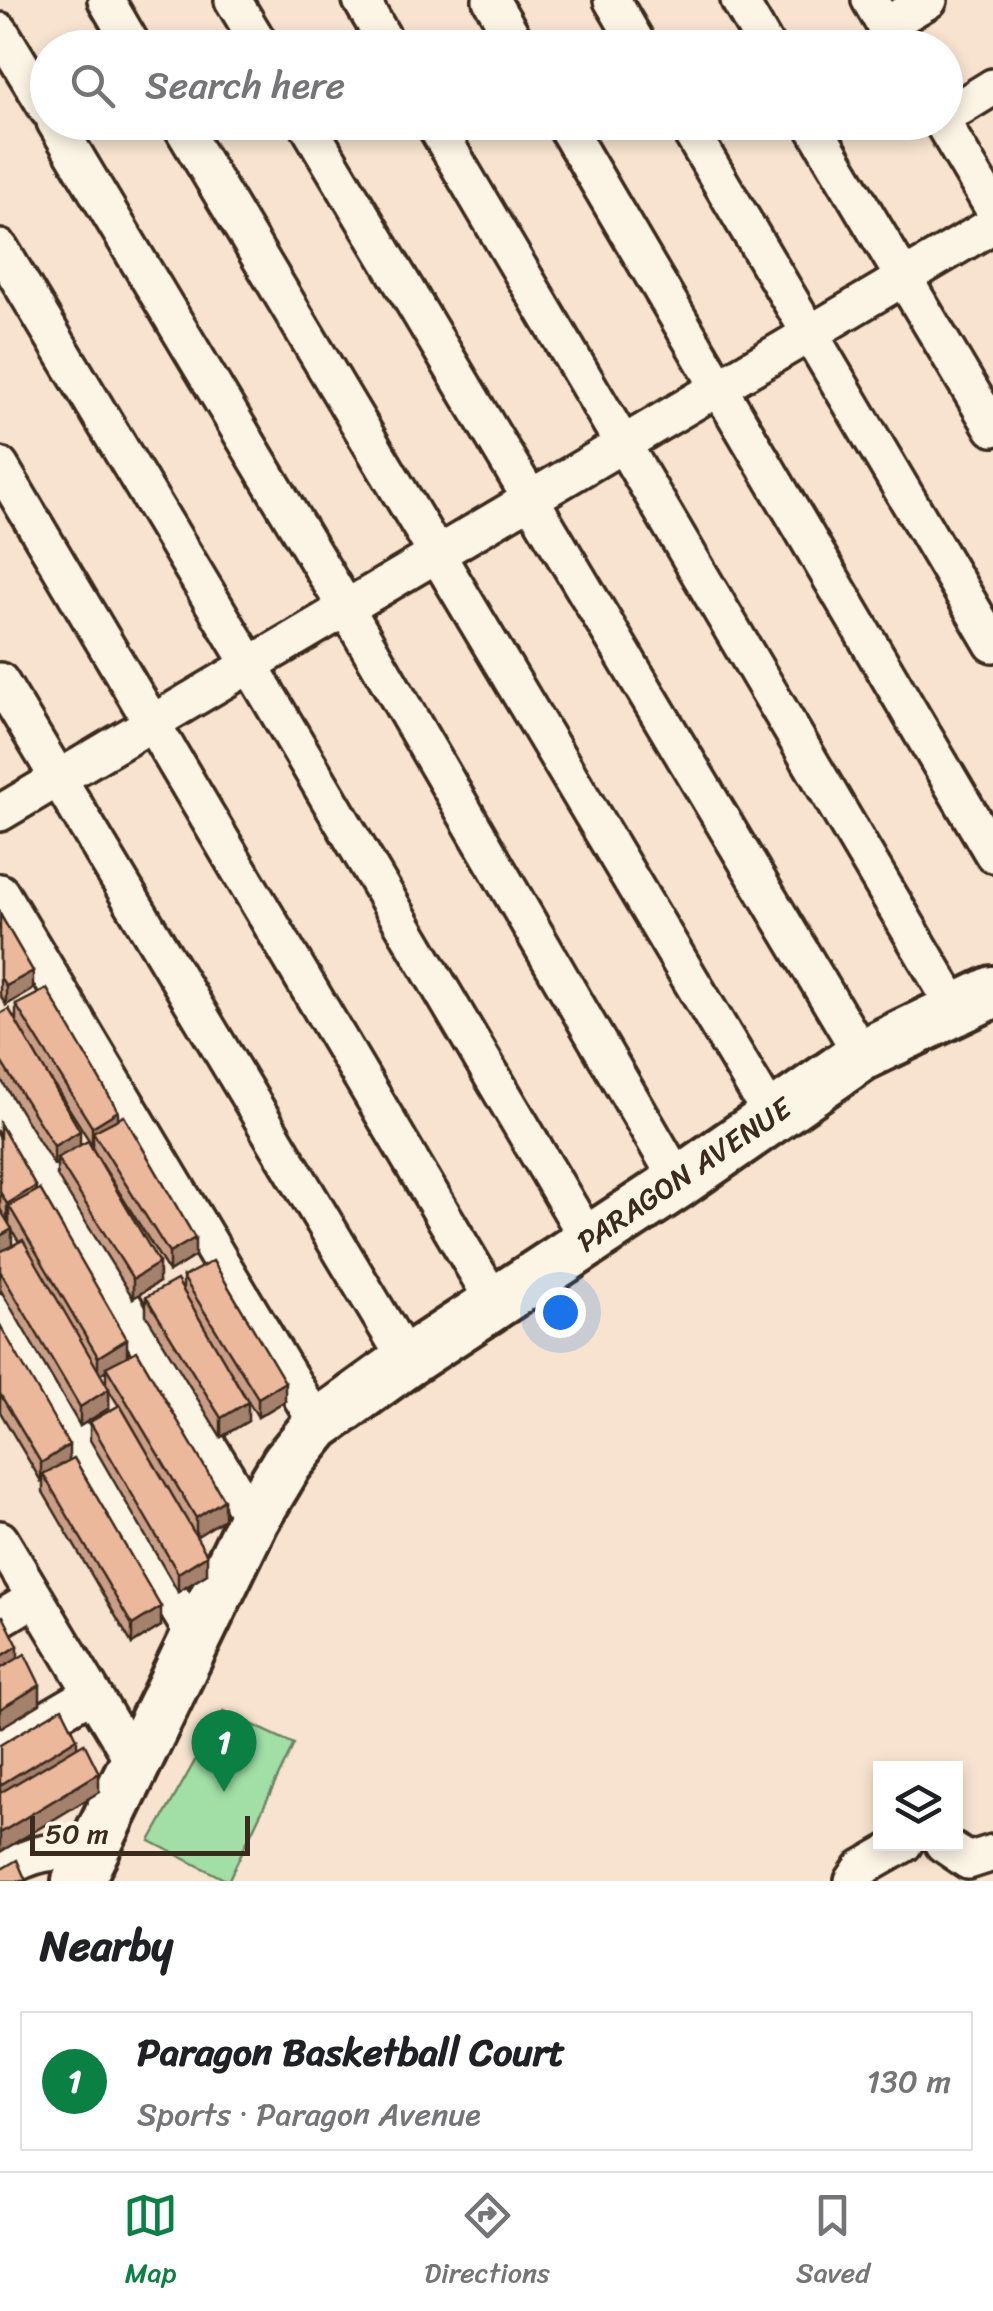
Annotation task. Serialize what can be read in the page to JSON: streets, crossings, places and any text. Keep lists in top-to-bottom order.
{
  "streets": {
    "street": ["PARAGON AVENUE"]
  },
  "scale_bar": "50 m",
  "page": {
    "search": "Search here",
    "pins": "1",
    "scale": "50 m",
    "heading": "Nearby",
    "list": [
      {
        "mark": "1",
        "name": "Paragon Basketball Court",
        "note": "Sports · Paragon Avenue",
        "value": "130 m"
      }
    ],
    "nav": ["Map", "Directions", "Saved"]
  }
}
